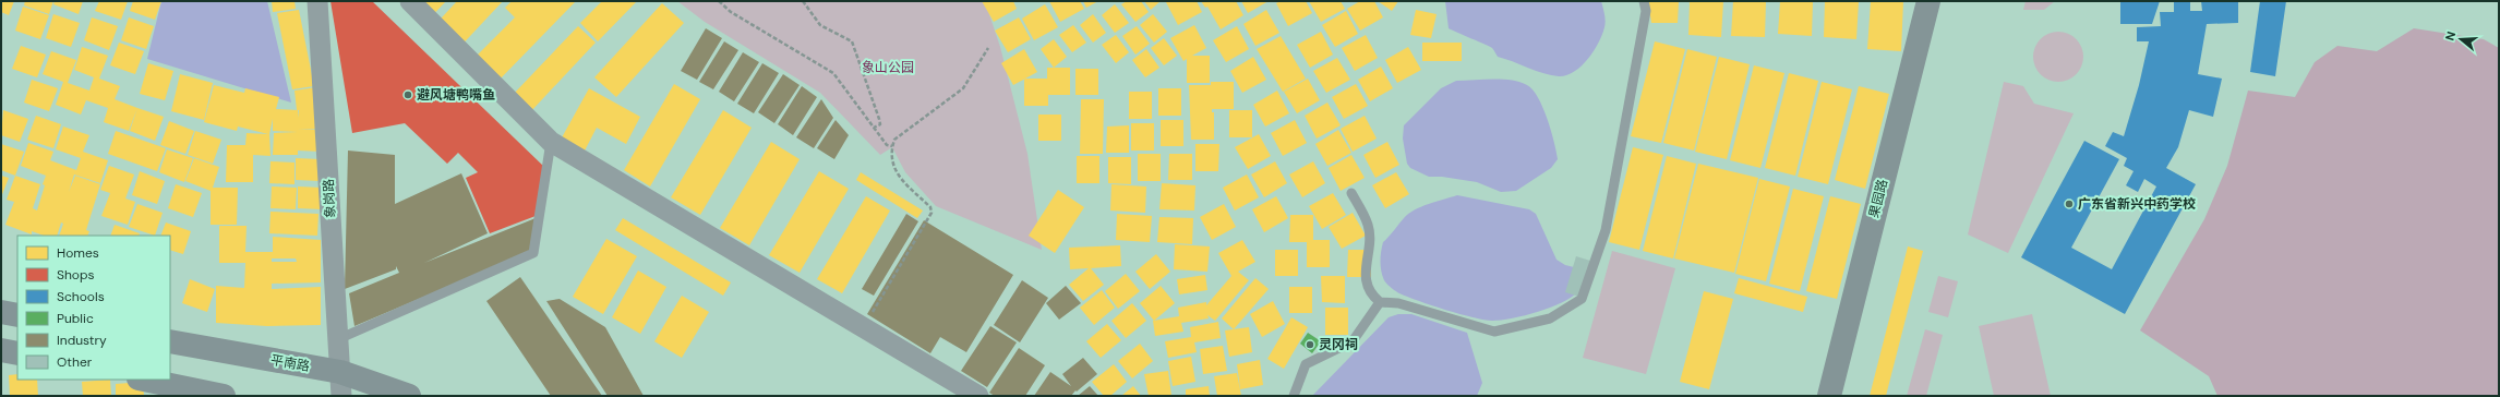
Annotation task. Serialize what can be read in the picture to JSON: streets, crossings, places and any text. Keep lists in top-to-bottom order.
{
  "streets": {
    "street": ["象岗路", "果园路", "平南路"]
  },
  "crossings": [
    ["象岗路", "平南路"]
  ],
  "parks": ["象山公园"],
  "places": ["避风塘鸭嘴鱼", "广东省新兴中药学校", "灵冈祠"],
  "legend": [
    "Homes",
    "Shops",
    "Schools",
    "Public",
    "Industry",
    "Other"
  ],
  "north": "left"
}
